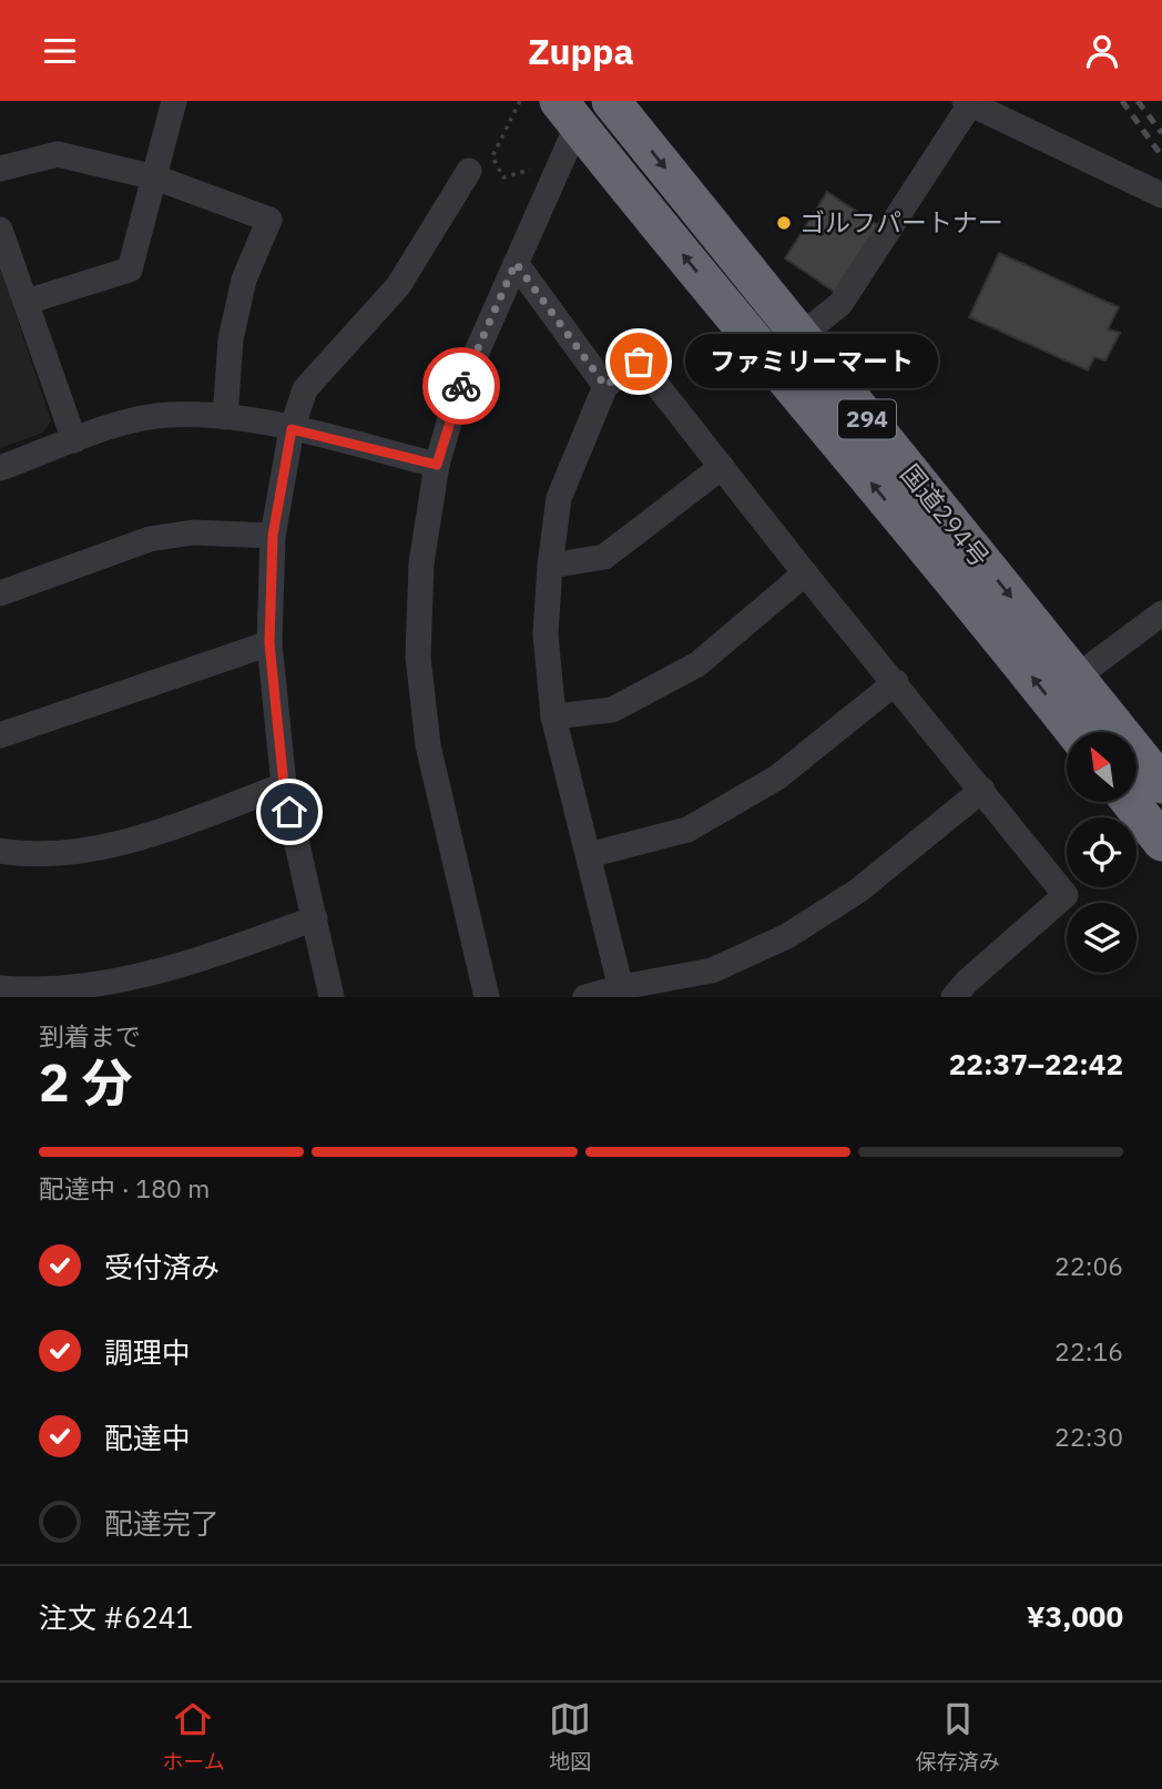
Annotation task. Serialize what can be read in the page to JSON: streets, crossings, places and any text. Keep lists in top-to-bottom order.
{
  "streets": {
    "highway": ["294", "国道294号"]
  },
  "places": ["ゴルフパートナー", "ファミリーマート"],
  "north": "top left",
  "page": {
    "header": "Zuppa",
    "bubble": "ファミリーマート",
    "heading": ["2 分", "到着まで", "22:37–22:42"],
    "panel": ["注文 #6241", "¥3,000"],
    "bar": "配達中 · 180 m",
    "list": [
      ["受付済み", "22:06"],
      ["調理中", "22:16"],
      ["配達中", "22:30"],
      "配達完了"
    ],
    "tabs": ["ホーム", "地図", "保存済み"]
  }
}
